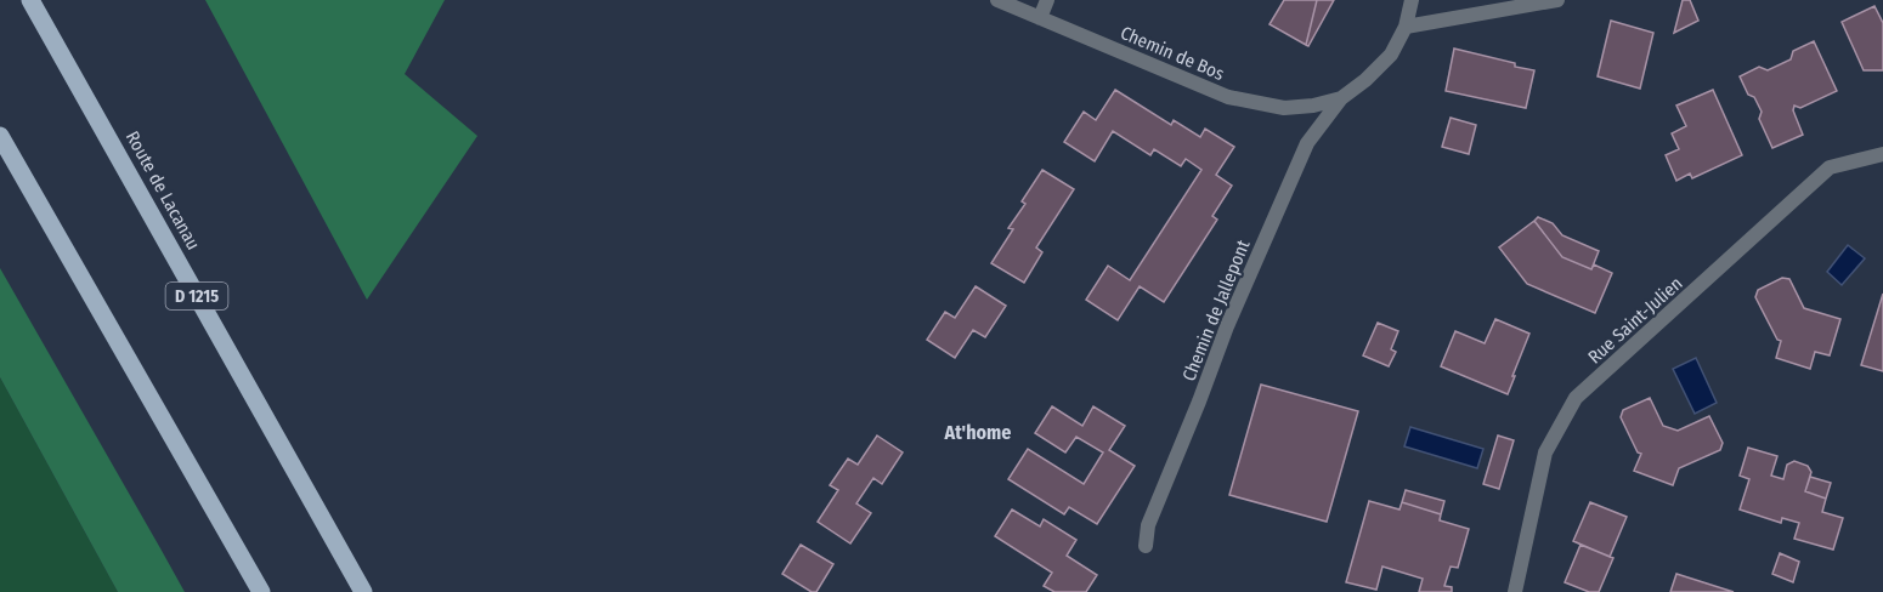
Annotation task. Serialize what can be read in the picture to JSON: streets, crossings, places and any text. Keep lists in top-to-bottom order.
{
  "streets": {
    "main road": ["Route de Lacanau", "D 1215"],
    "street": ["Chemin de Bos", "Chemin de Jallepont", "Rue Saint-Julien"]
  },
  "crossings": [
    ["Chemin de Bos", "Chemin de Jallepont"]
  ],
  "districts": ["At'home"]
}
